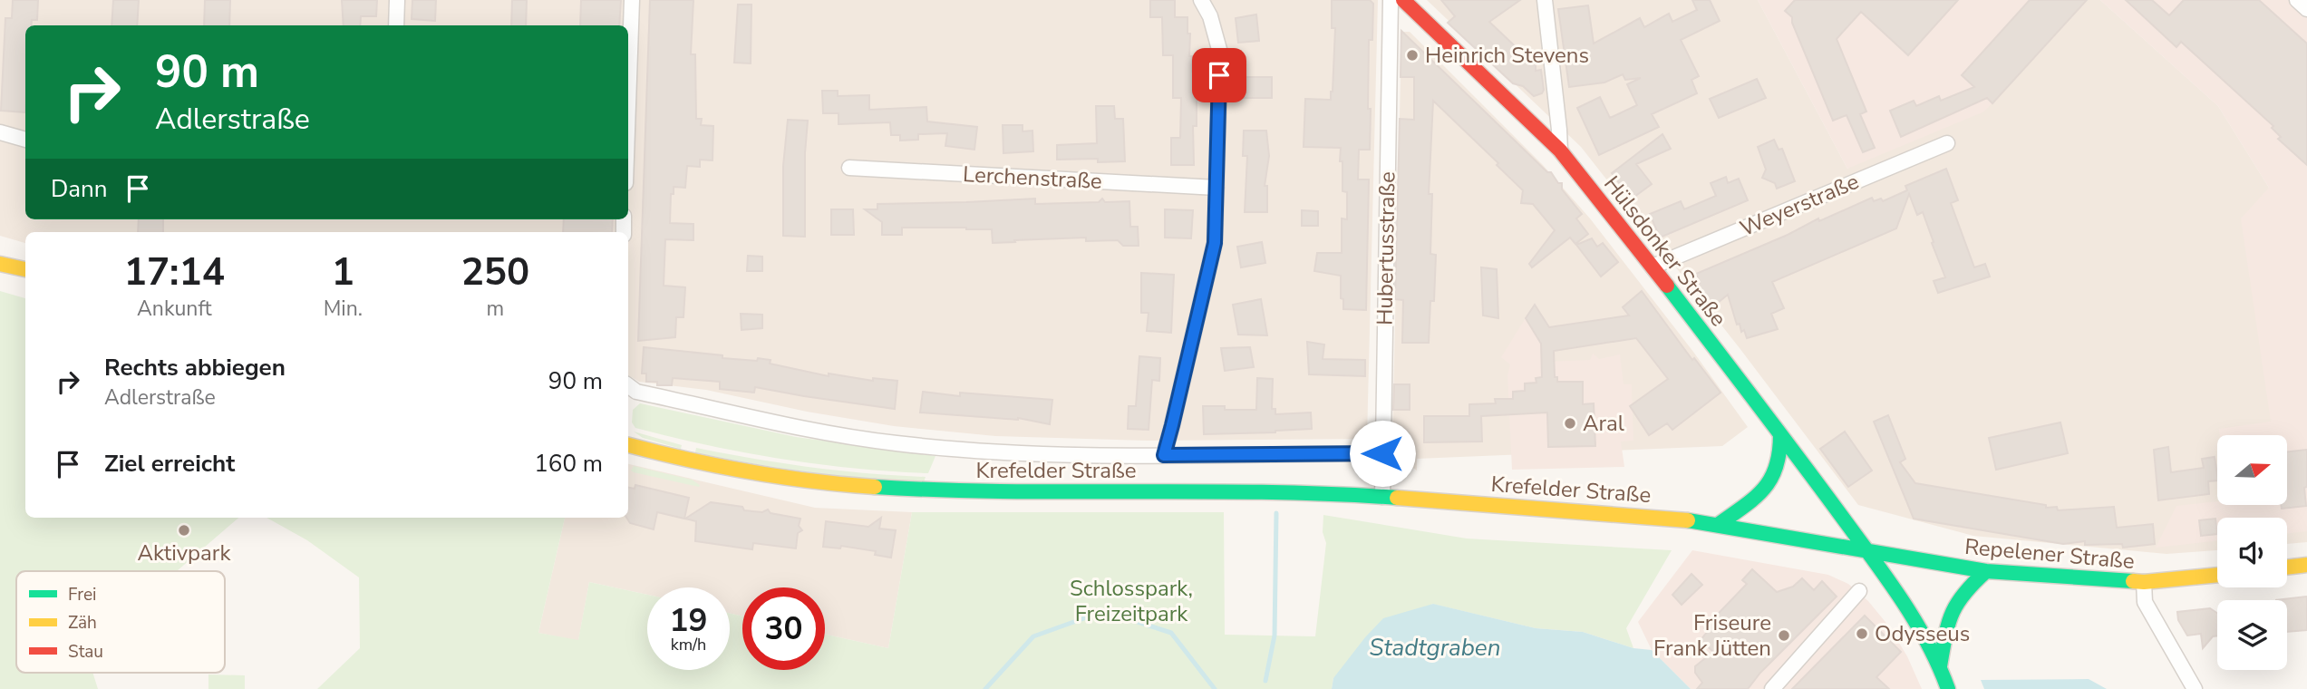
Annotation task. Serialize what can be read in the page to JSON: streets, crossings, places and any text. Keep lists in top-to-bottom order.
{
  "streets": {
    "main road": ["Hülsdonker Straße", "Krefelder Straße", "Repelener Straße"],
    "street": ["Lerchenstraße", "Weyerstraße", "Hubertusstraße"]
  },
  "crossings": [
    ["Weyerstraße", "Hülsdonker Straße"],
    ["Hubertusstraße", "Krefelder Straße"],
    ["Hülsdonker Straße", "Krefelder Straße"],
    ["Hülsdonker Straße", "Repelener Straße"],
    ["Krefelder Straße", "Repelener Straße"]
  ],
  "water": ["Stadtgraben"],
  "parks": ["Schlosspark, Freizeitpark"],
  "places": [
    "Heinrich Stevens",
    "Aral",
    "Aktivpark",
    "Odysseus",
    "Friseure Frank Jütten"
  ],
  "legend": ["Frei", "Zäh", "Stau"],
  "north": "right",
  "page": {
    "turn": ["90 m", "Adlerstraße"],
    "then": "Dann",
    "eta": [
      "17:14",
      "Ankunft",
      "1",
      "Min.",
      "250",
      "m"
    ],
    "list": [
      {
        "name": "Rechts abbiegen",
        "note": "Adlerstraße",
        "value": "90 m"
      },
      {
        "name": "Ziel erreicht",
        "value": "160 m"
      }
    ],
    "speed": "19 km/h",
    "limit": "30"
  }
}
